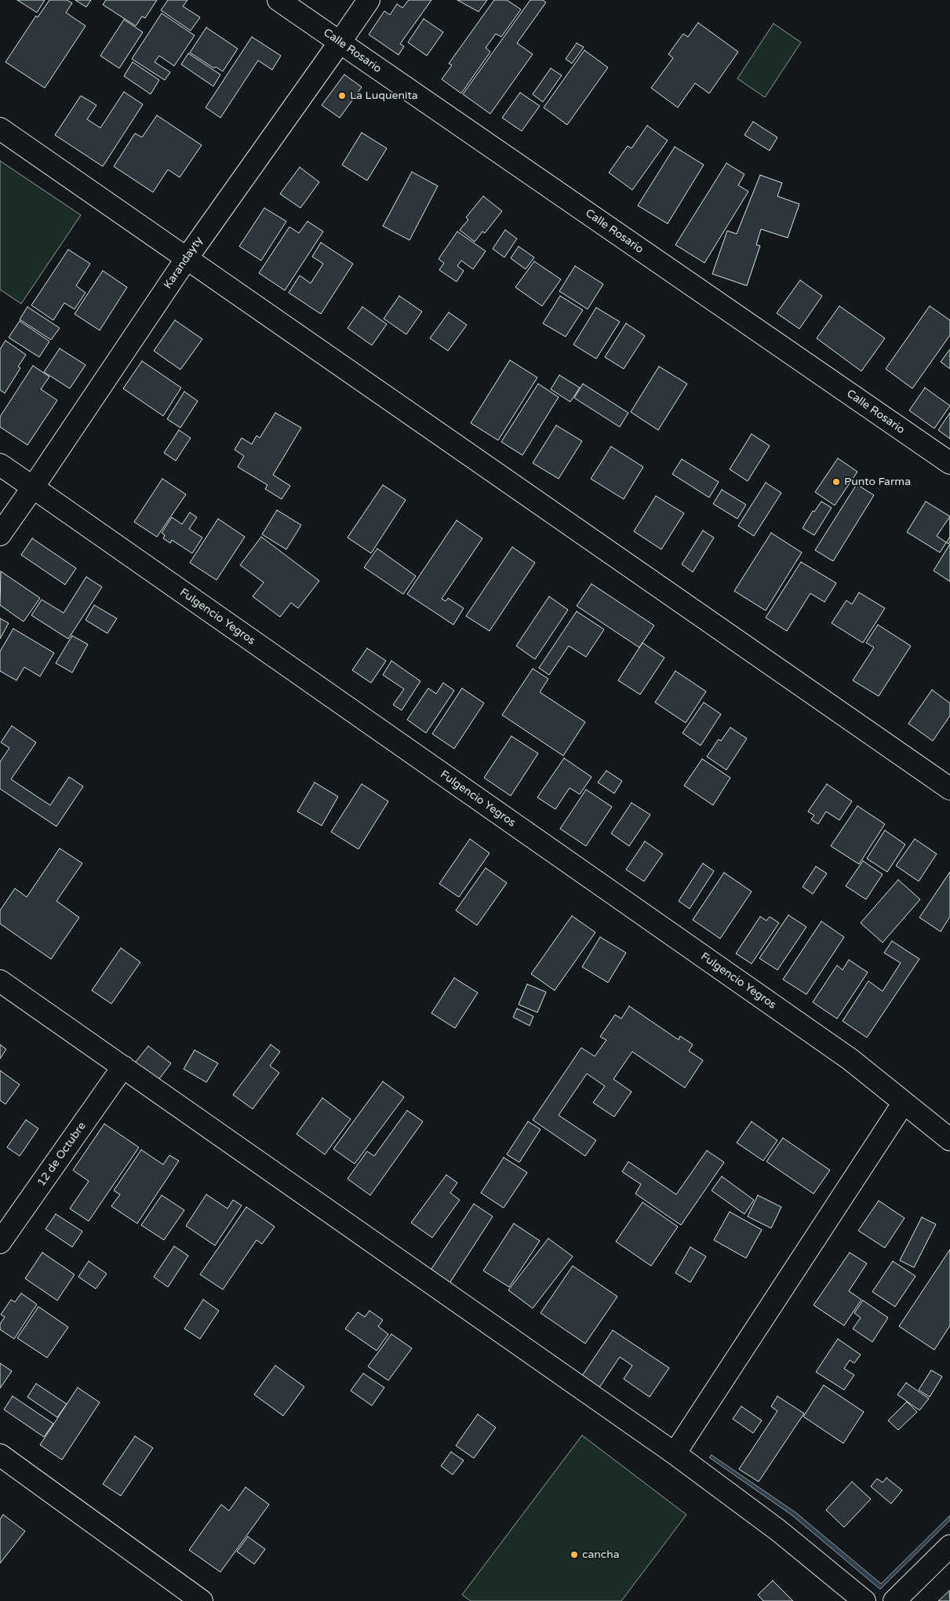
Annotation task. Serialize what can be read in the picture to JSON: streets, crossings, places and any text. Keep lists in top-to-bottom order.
{
  "streets": {
    "street": [
      "Calle Rosario",
      "Karandayty",
      "Fulgencio Yegros",
      "12 de Octubre"
    ]
  },
  "crossings": [
    ["Calle Rosario", "Karandayty"],
    ["Karandayty", "Fulgencio Yegros"]
  ],
  "places": ["La Luquenita", "Punto Farma", "cancha"]
}
